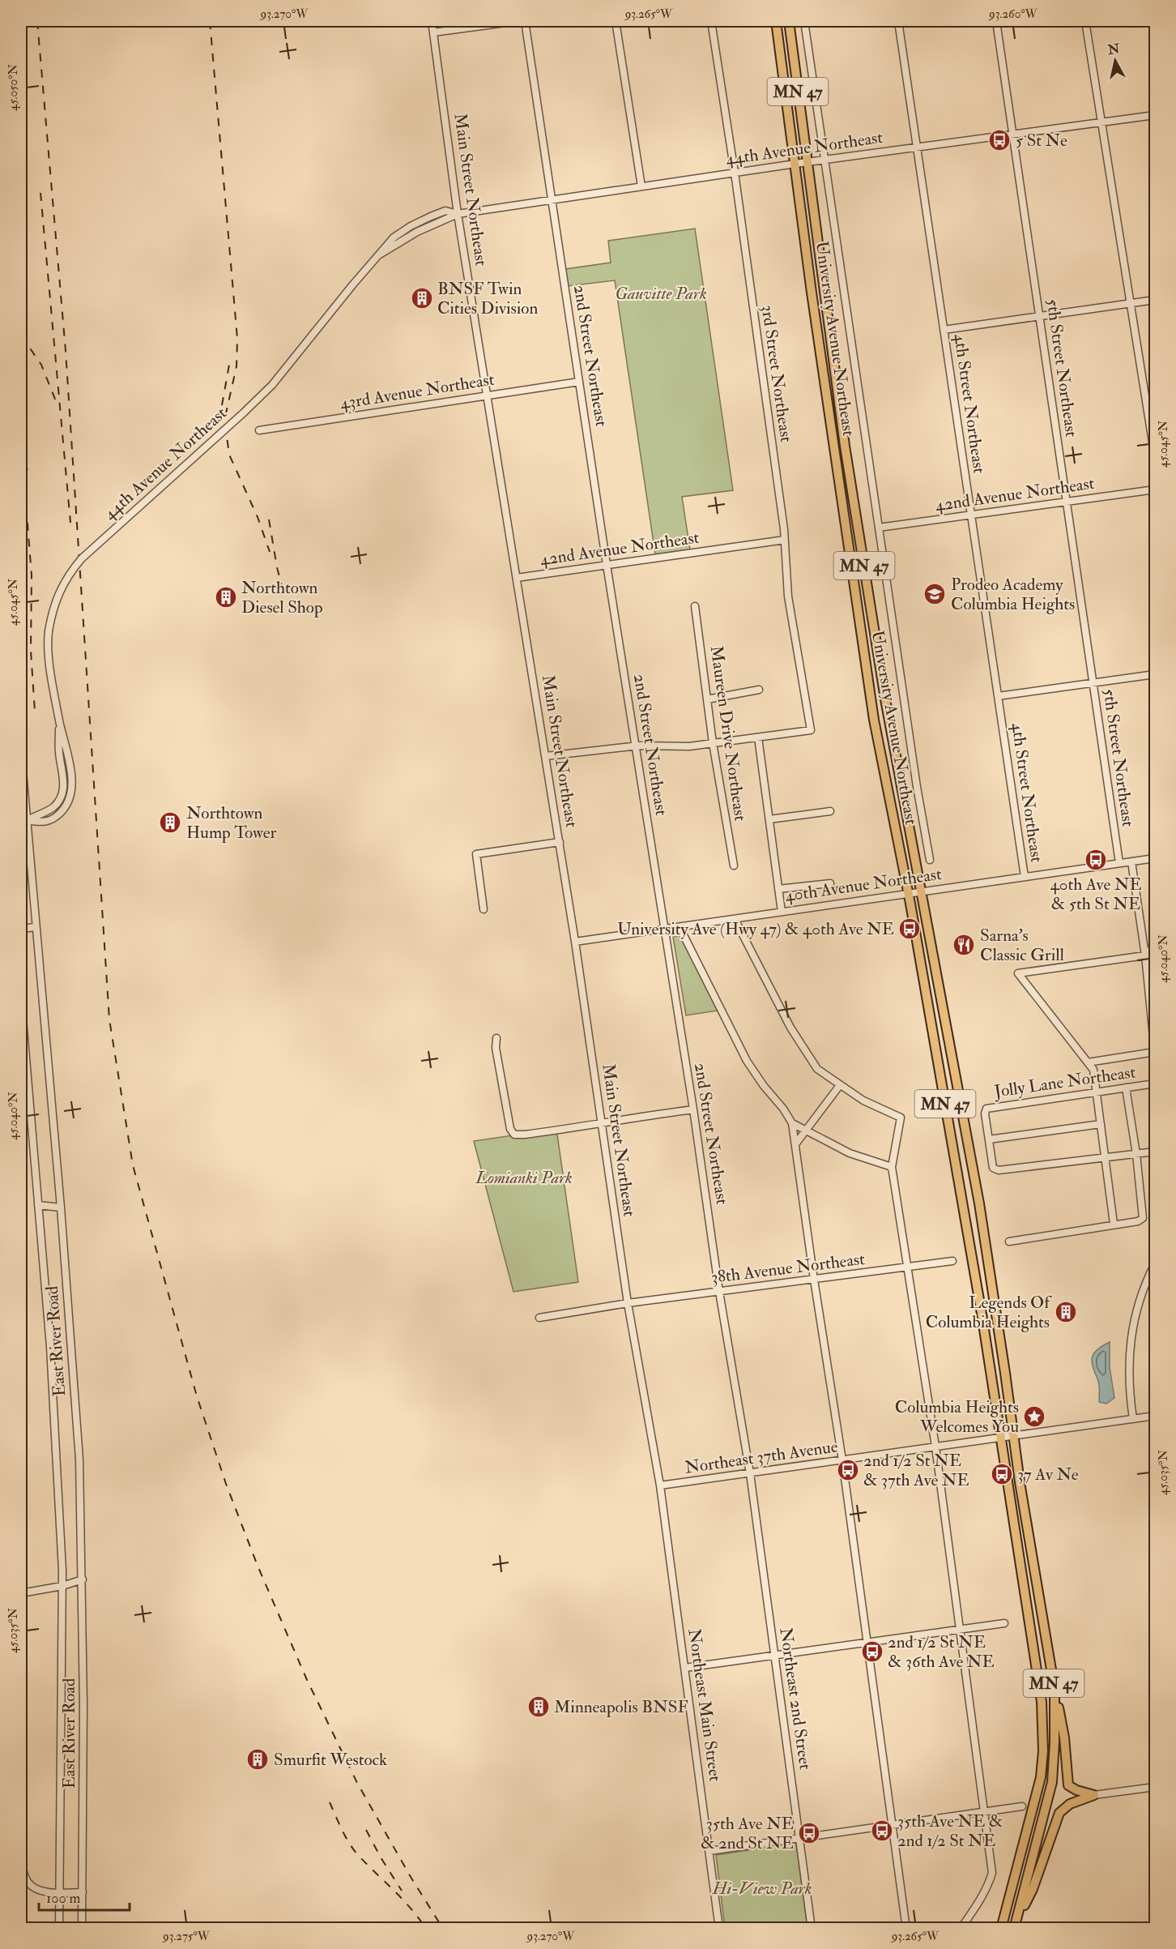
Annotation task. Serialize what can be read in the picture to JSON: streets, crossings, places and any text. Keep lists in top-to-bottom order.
{
  "streets": {
    "main road": ["MN 47", "University Avenue Northeast"],
    "street": [
      "44th Avenue Northeast",
      "Main Street Northeast",
      "2nd Street Northeast",
      "5th Street Northeast",
      "3rd Street Northeast",
      "43rd Avenue Northeast",
      "4th Street Northeast",
      "42nd Avenue Northeast",
      "Maureen Drive Northeast",
      "40th Avenue Northeast",
      "Jolly Lane Northeast",
      "38th Avenue Northeast",
      "East River Road",
      "Northeast 37th Avenue",
      "Northeast 2nd Street",
      "Northeast Main Street"
    ]
  },
  "crossings": [
    ["MN 47", "University Avenue Northeast"],
    ["MN 47", "Northeast 37th Avenue"],
    ["44th Avenue Northeast", "Main Street Northeast"],
    ["44th Avenue Northeast", "University Avenue Northeast"],
    ["44th Avenue Northeast", "2nd Street Northeast"],
    ["44th Avenue Northeast", "5th Street Northeast"],
    ["44th Avenue Northeast", "3rd Street Northeast"],
    ["44th Avenue Northeast", "4th Street Northeast"],
    ["44th Avenue Northeast", "East River Road"],
    ["Main Street Northeast", "43rd Avenue Northeast"],
    ["Main Street Northeast", "42nd Avenue Northeast"],
    ["Main Street Northeast", "40th Avenue Northeast"],
    ["Main Street Northeast", "38th Avenue Northeast"],
    ["Main Street Northeast", "Northeast 37th Avenue"],
    ["Main Street Northeast", "Northeast Main Street"],
    ["University Avenue Northeast", "42nd Avenue Northeast"],
    ["University Avenue Northeast", "40th Avenue Northeast"],
    ["University Avenue Northeast", "Northeast 37th Avenue"],
    ["2nd Street Northeast", "43rd Avenue Northeast"],
    ["2nd Street Northeast", "42nd Avenue Northeast"],
    ["2nd Street Northeast", "40th Avenue Northeast"],
    ["2nd Street Northeast", "38th Avenue Northeast"],
    ["2nd Street Northeast", "Northeast 37th Avenue"],
    ["2nd Street Northeast", "Northeast 2nd Street"],
    ["5th Street Northeast", "42nd Avenue Northeast"],
    ["5th Street Northeast", "40th Avenue Northeast"],
    ["3rd Street Northeast", "42nd Avenue Northeast"],
    ["4th Street Northeast", "42nd Avenue Northeast"],
    ["4th Street Northeast", "40th Avenue Northeast"],
    ["Northeast 37th Avenue", "Northeast 2nd Street"],
    ["Northeast 37th Avenue", "Northeast Main Street"]
  ],
  "parks": ["Gauvitte Park", "Lomianki Park", "Hi-View Park"],
  "places": {
    "bus stop": [
      "5 St Ne",
      "40th Ave NE & 5th St NE",
      "University Ave (Hwy 47) & 40th Ave NE",
      "2nd 1/2 St NE & 37th Ave NE",
      "37 Av Ne",
      "2nd 1/2 St NE & 36th Ave NE",
      "35th Ave NE & 2nd 1/2 St NE",
      "35th Ave NE & 2nd St NE"
    ],
    "building": [
      "BNSF Twin Cities Division",
      "Northtown Diesel Shop",
      "Northtown Hump Tower",
      "Legends Of Columbia Heights",
      "Minneapolis BNSF",
      "Smurfit Westock"
    ],
    "school or university": ["Prodeo Academy Columbia Heights"],
    "restaurant": ["Sarna's Classic Grill"],
    "place": ["Columbia Heights Welcomes You"]
  },
  "scale_bar": "100 m",
  "north": "top",
  "coordinates": [
    "93.270°W",
    "93.265°W",
    "93.260°W",
    "45.050°N",
    "45.045°N",
    "45.040°N",
    "45.035°N",
    "93.275°W"
  ]
}
